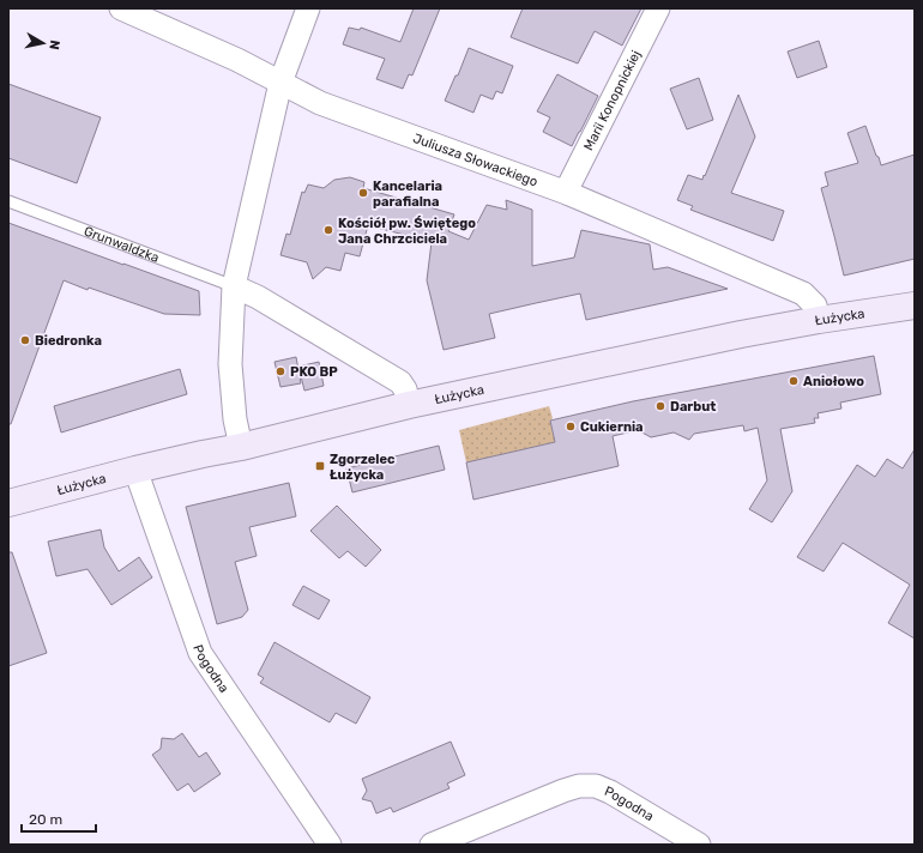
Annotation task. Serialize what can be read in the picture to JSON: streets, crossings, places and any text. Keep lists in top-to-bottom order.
{
  "streets": {
    "main road": ["Łużycka"],
    "street": [
      "Marii Konopnickiej",
      "Juliusza Słowackiego",
      "Grunwaldzka",
      "Pogodna"
    ]
  },
  "crossings": [
    ["Marii Konopnickiej", "Juliusza Słowackiego"],
    ["Juliusza Słowackiego", "Łużycka"],
    ["Grunwaldzka", "Łużycka"],
    ["Łużycka", "Pogodna"]
  ],
  "places": {
    "other": [
      "Kancelaria parafialna",
      "Kościół pw. Świętego Jana Chrzciciela",
      "Biedronka",
      "PKO BP",
      "Aniołowo",
      "Darbut",
      "Cukiernia"
    ],
    "transit": ["Zgorzelec Łużycka"]
  },
  "scale_bar": "20 m",
  "north": "right"
}
